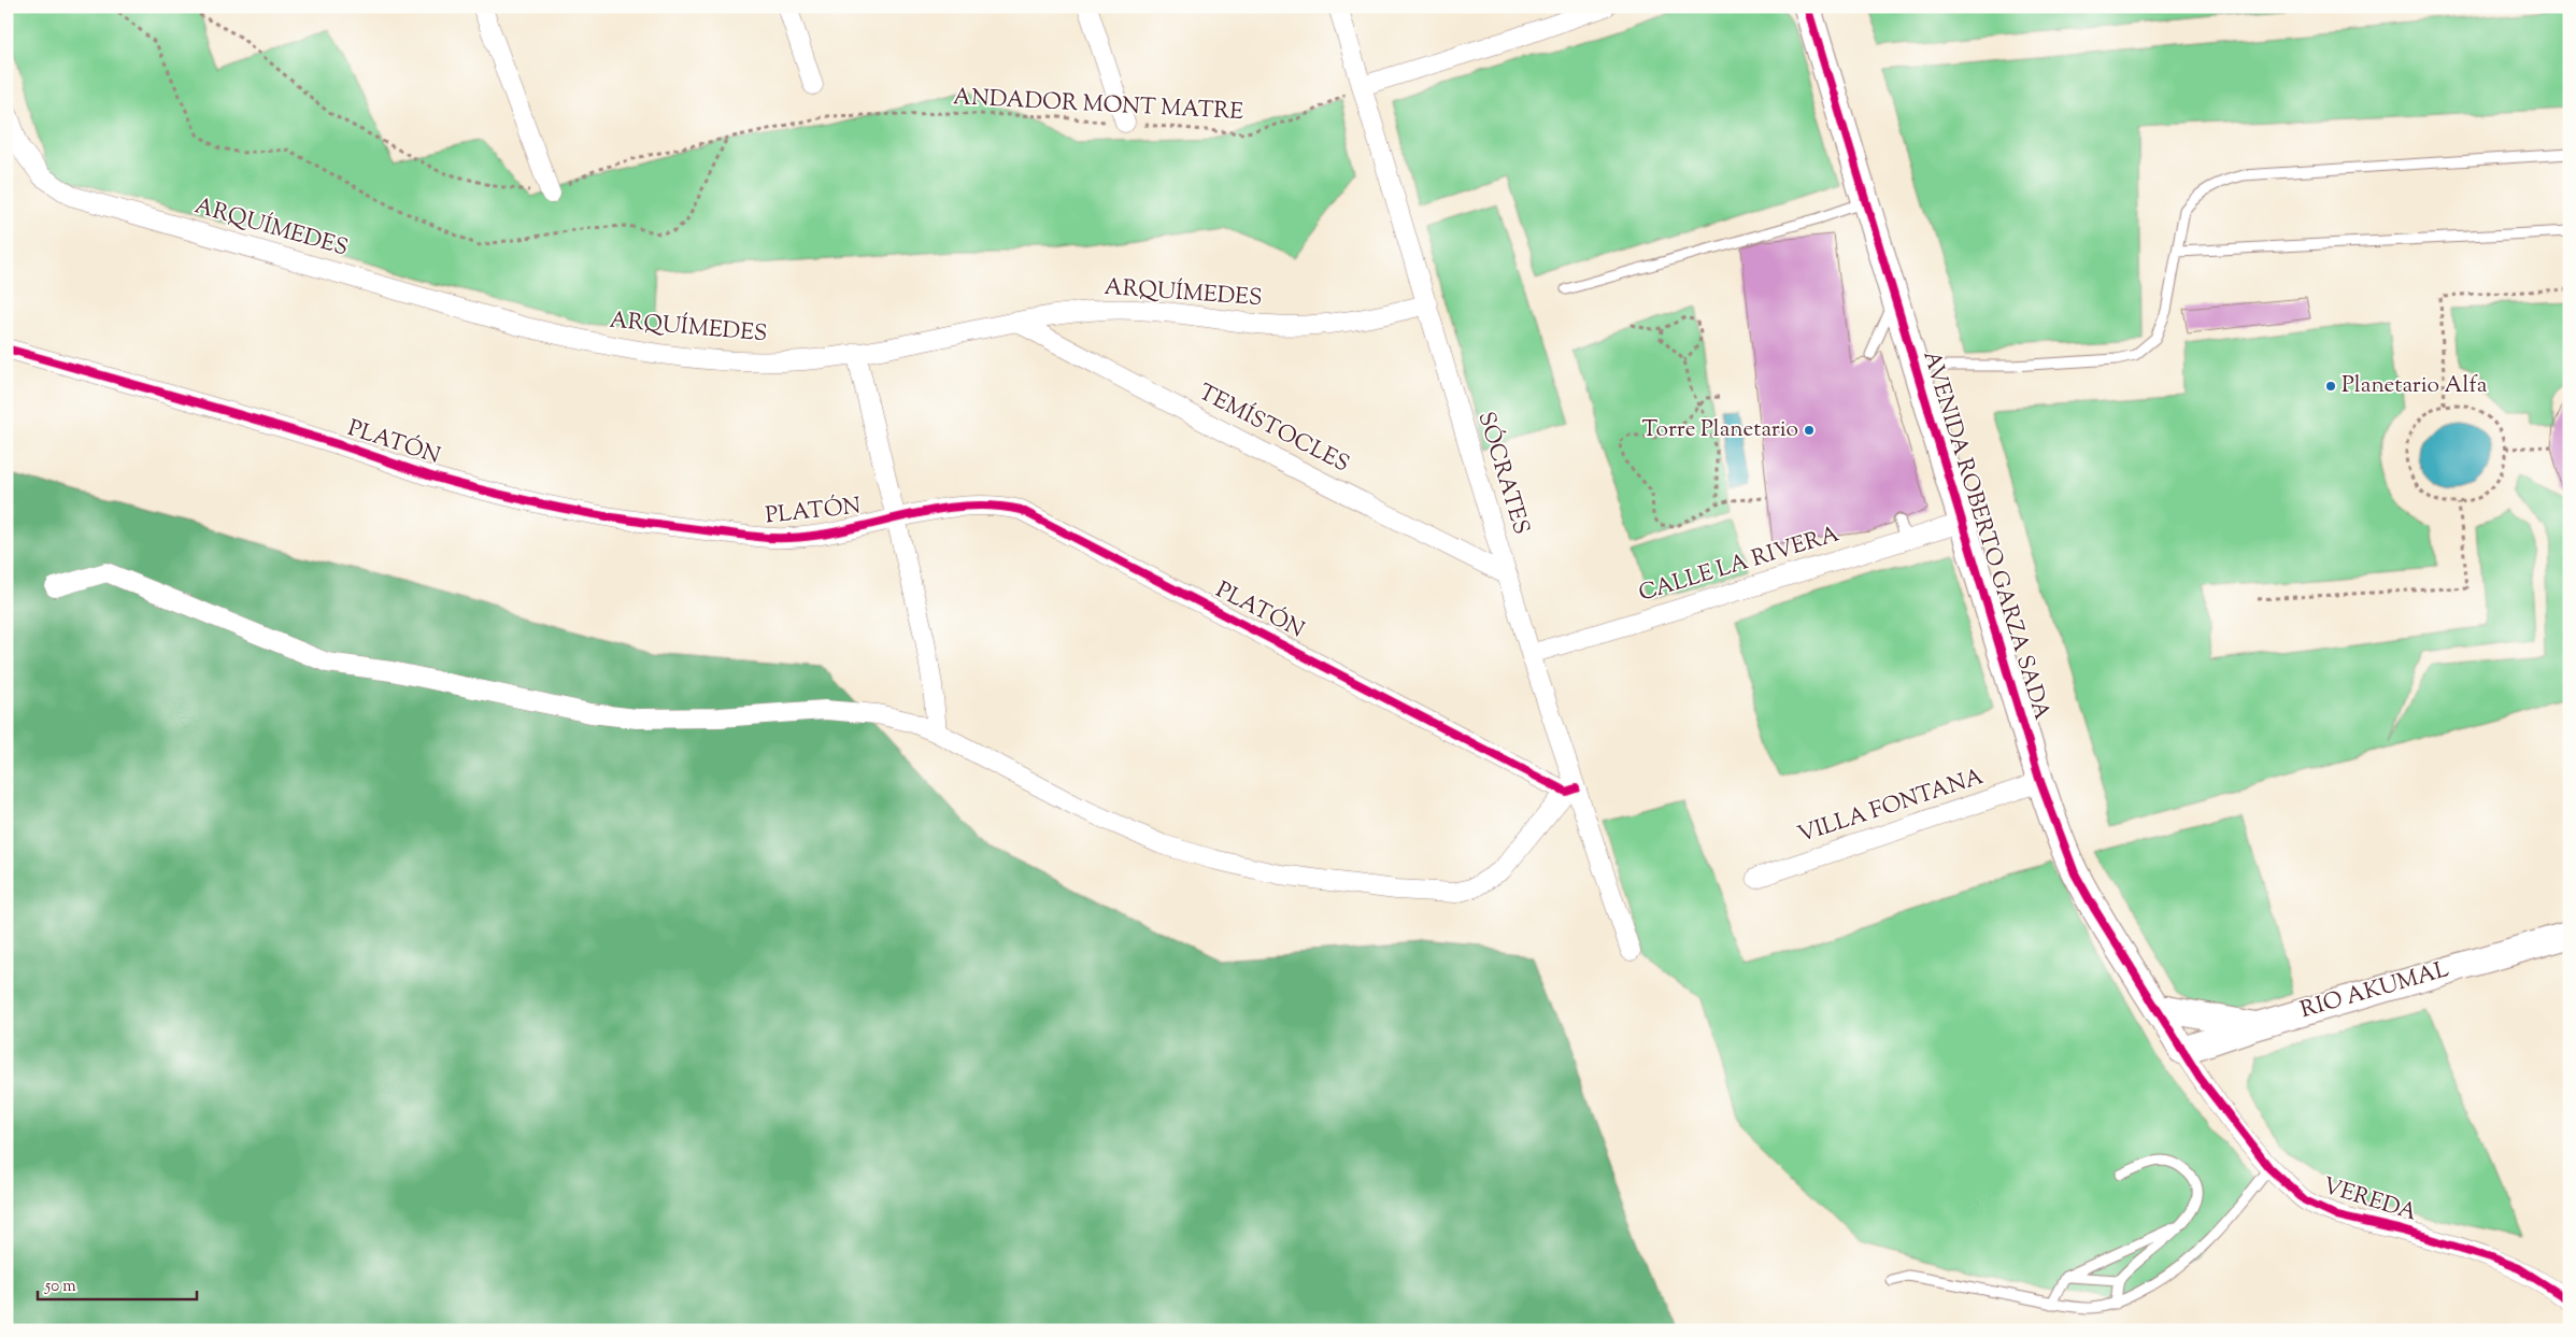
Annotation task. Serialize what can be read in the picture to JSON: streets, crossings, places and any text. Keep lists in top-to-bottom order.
{
  "streets": {
    "street": [
      "ARQUÍMEDES",
      "TEMÍSTOCLES",
      "PLATÓN",
      "SÓCRATES",
      "AVENIDA ROBERTO GARZA SADA",
      "CALLE LA RIVERA",
      "VILLA FONTANA",
      "RIO AKUMAL",
      "VEREDA"
    ],
    "path": ["ANDADOR MONT MATRE"]
  },
  "crossings": [
    ["ANDADOR MONT MATRE", "SÓCRATES"],
    ["ARQUÍMEDES", "TEMÍSTOCLES"],
    ["ARQUÍMEDES", "SÓCRATES"],
    ["TEMÍSTOCLES", "SÓCRATES"],
    ["PLATÓN", "SÓCRATES"],
    ["SÓCRATES", "CALLE LA RIVERA"],
    ["AVENIDA ROBERTO GARZA SADA", "CALLE LA RIVERA"],
    ["AVENIDA ROBERTO GARZA SADA", "VILLA FONTANA"],
    ["AVENIDA ROBERTO GARZA SADA", "RIO AKUMAL"],
    ["AVENIDA ROBERTO GARZA SADA", "VEREDA"],
    ["RIO AKUMAL", "VEREDA"]
  ],
  "places": ["Planetario Alfa", "Torre Planetario"],
  "scale_bar": "50 m"
}
